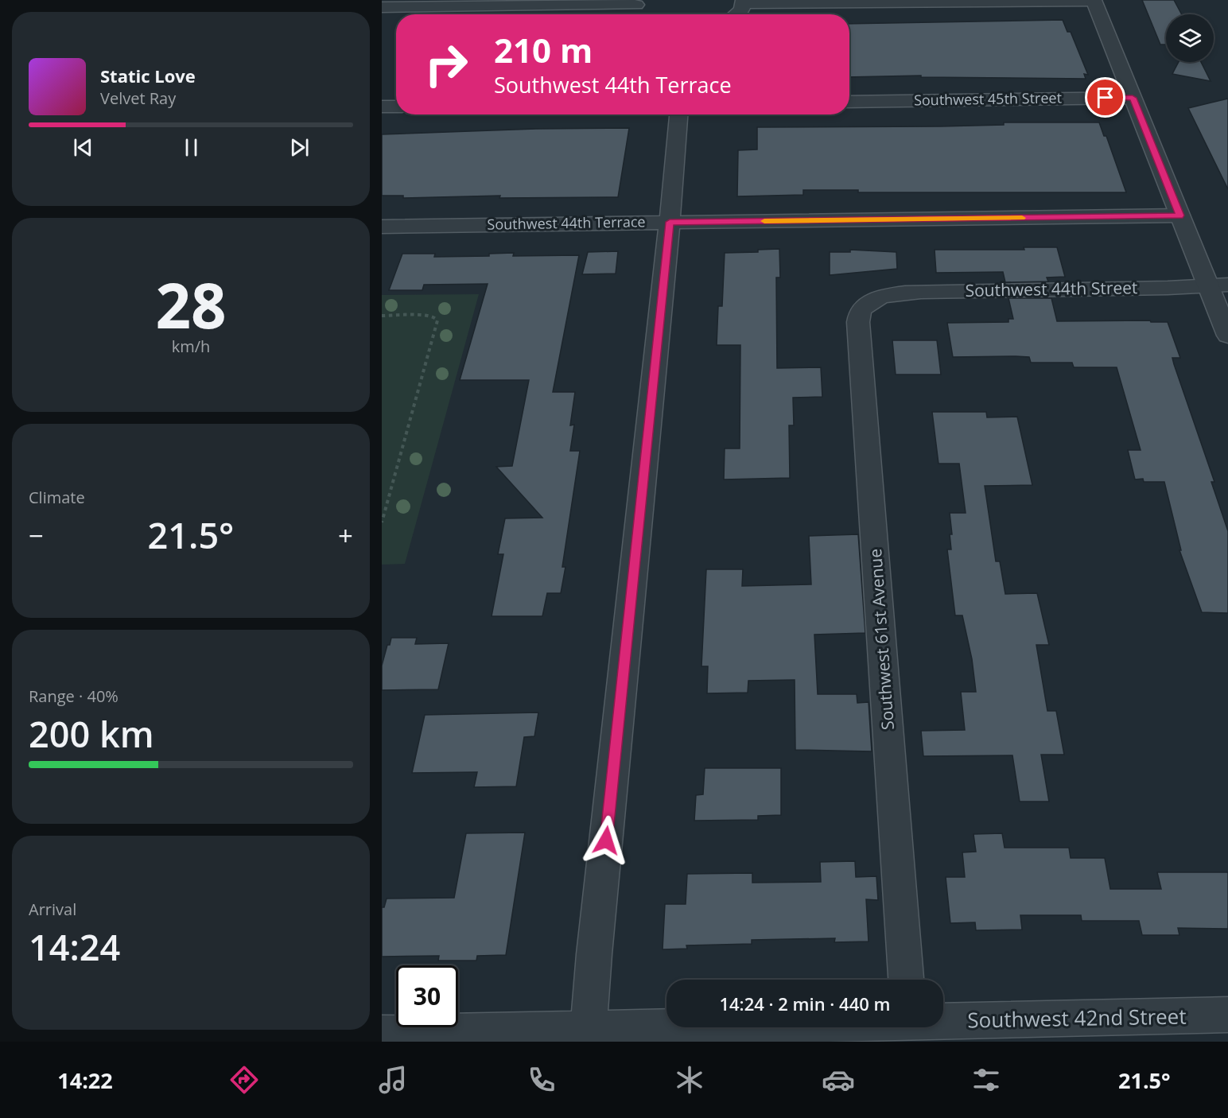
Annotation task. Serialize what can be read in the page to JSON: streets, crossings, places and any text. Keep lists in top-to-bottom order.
{
  "streets": {
    "street": [
      "Southwest 45th Street",
      "Southwest 44th Terrace",
      "Southwest 44th Street",
      "Southwest 61st Avenue",
      "Southwest 42nd Street"
    ]
  },
  "crossings": [
    ["Southwest 44th Street", "Southwest 61st Avenue"]
  ],
  "page": {
    "turn": ["210 m", "Southwest 44th Terrace"],
    "song": ["Static Love", "Velvet Ray"],
    "tile": [
      ["28", "km/h"],
      "Climate",
      ["Range · 40%", "200 km"],
      ["Arrival", "14:24"]
    ],
    "heat": ["−", "21.5°", "+"],
    "limit": "30",
    "trip": "14:24 · 2 min · 440 m",
    "tabs": ["14:22", "21.5°"]
  }
}
